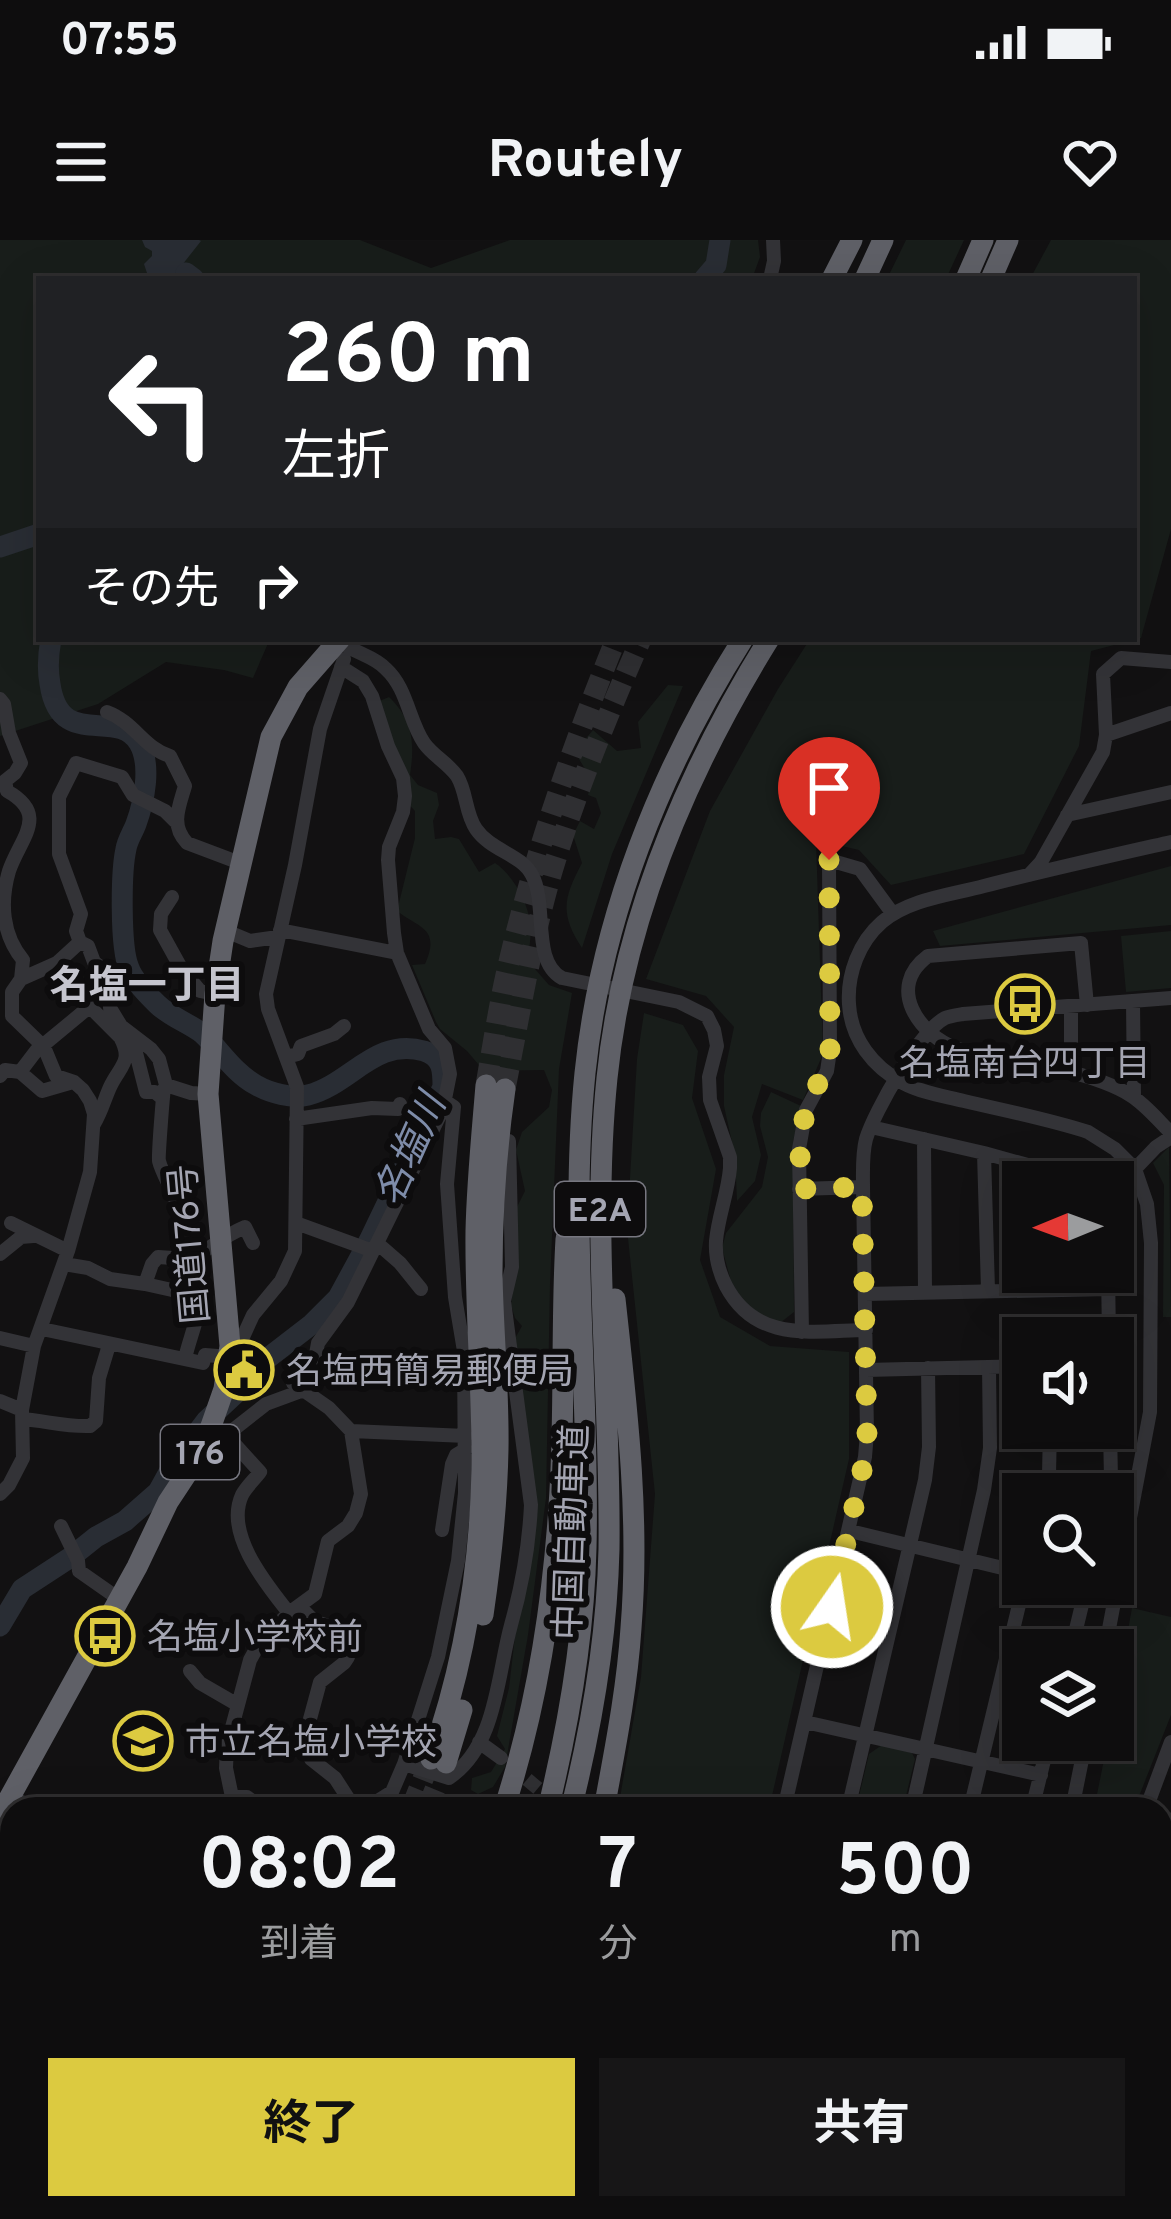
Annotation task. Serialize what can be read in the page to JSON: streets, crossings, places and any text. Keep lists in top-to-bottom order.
{
  "streets": {
    "highway": [
      "E2A",
      "国道176号",
      "176",
      "中国自動車道"
    ]
  },
  "districts": ["名塩一丁目"],
  "water": ["名塩川"],
  "places": {
    "bus stop": ["名塩南台四丁目", "名塩小学校前"],
    "public building": ["名塩西簡易郵便局"],
    "school or university": ["市立名塩小学校"]
  },
  "north": "left",
  "page": {
    "status": "07:55",
    "header": "Routely",
    "turn": ["260 m", "左折"],
    "then": "その先",
    "eta": [
      "08:02",
      "到着",
      "7",
      "分",
      "500",
      "m"
    ],
    "buttons": ["終了", "共有"]
  }
}
